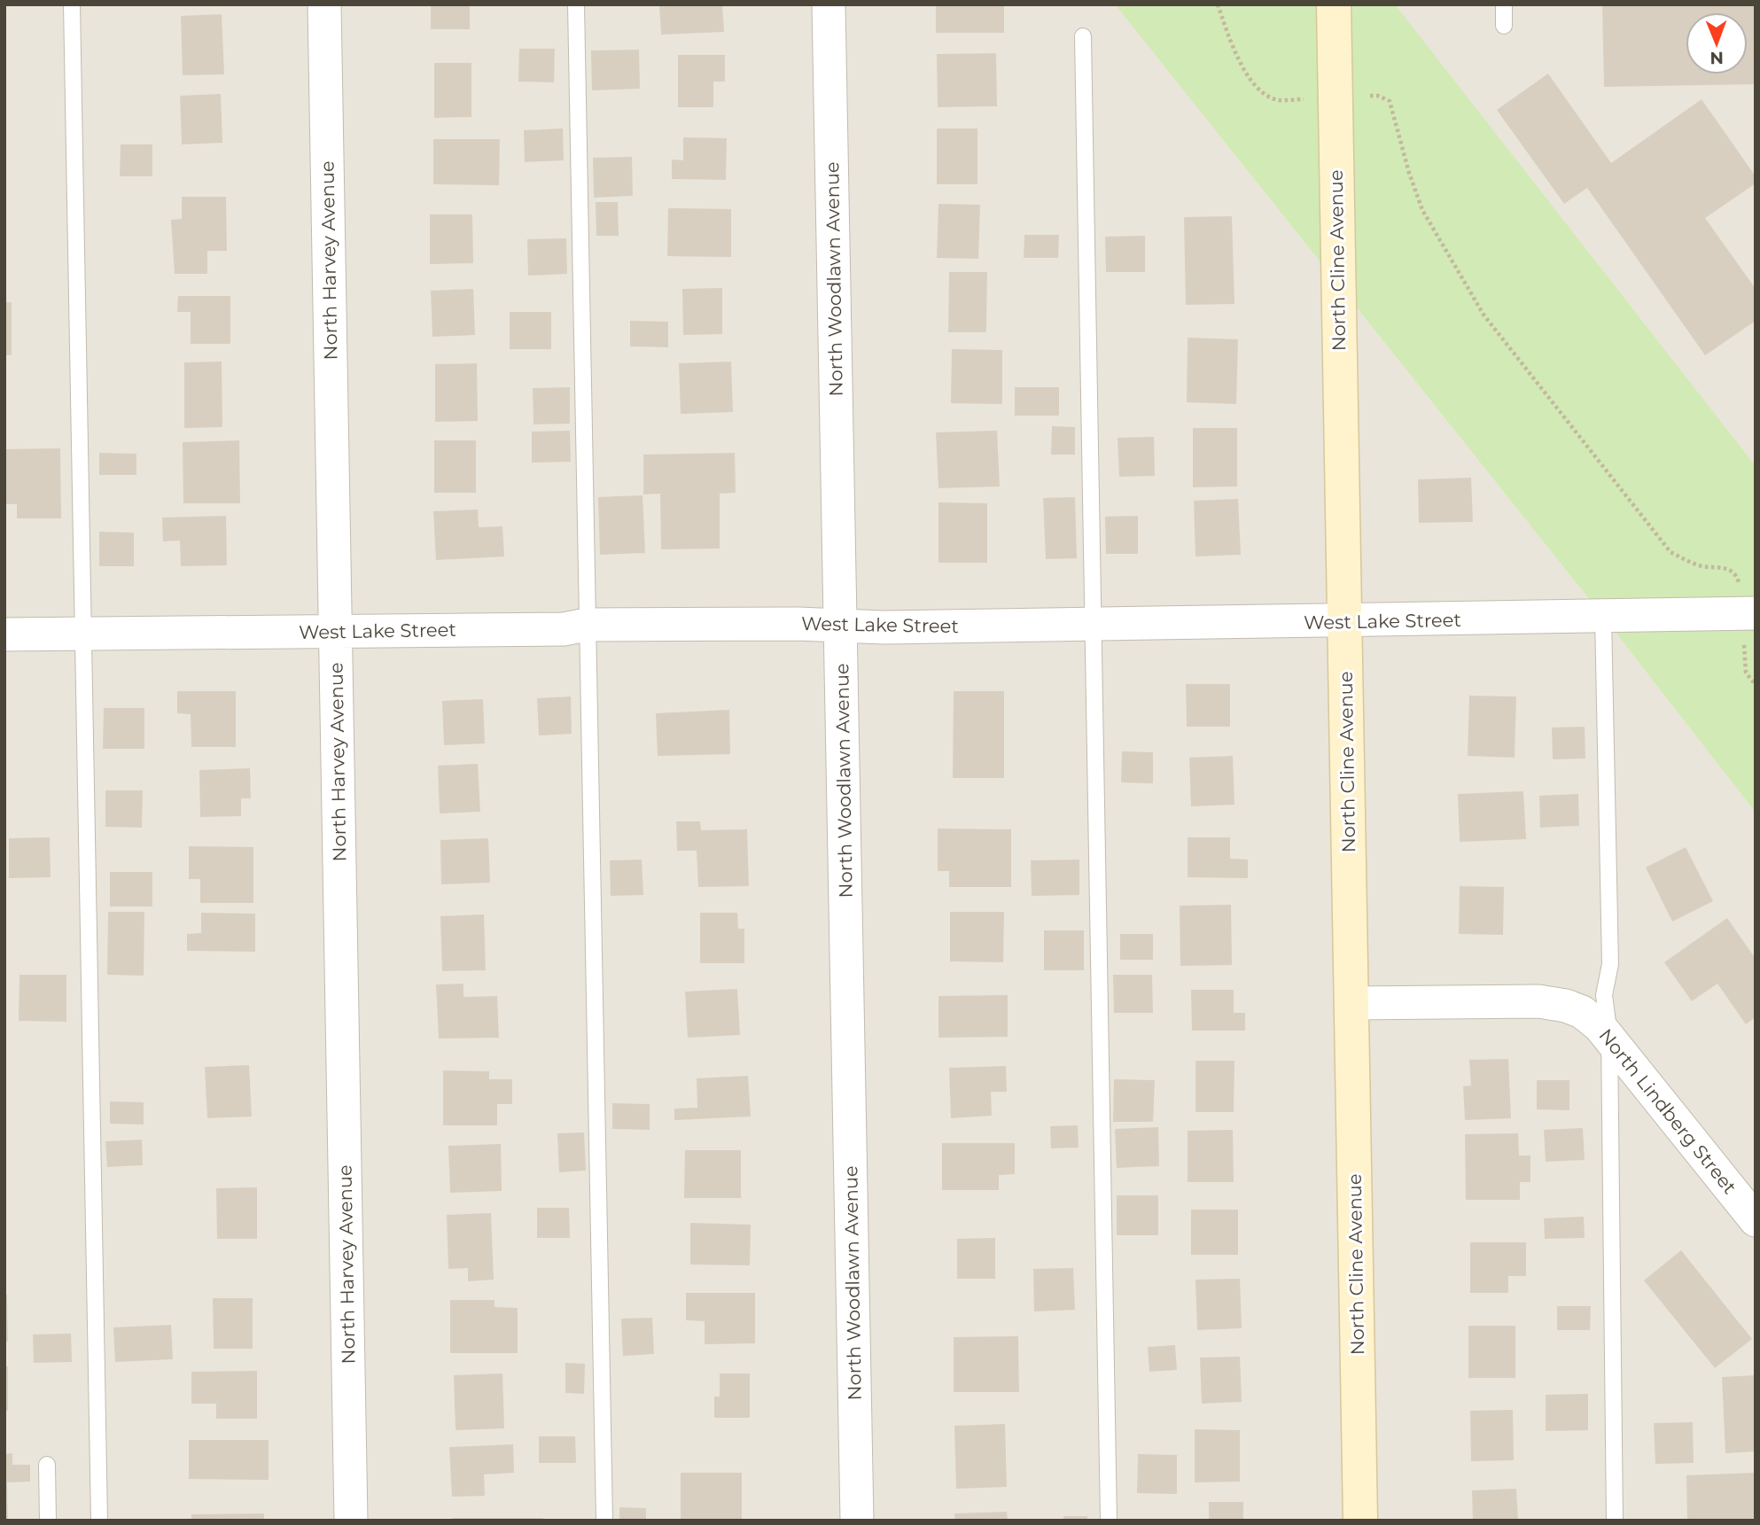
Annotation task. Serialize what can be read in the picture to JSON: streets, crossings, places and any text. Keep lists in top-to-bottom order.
{
  "streets": {
    "street": [
      "North Harvey Avenue",
      "North Cline Avenue",
      "North Woodlawn Avenue",
      "West Lake Street",
      "North Lindberg Street"
    ]
  },
  "crossings": [
    ["North Harvey Avenue", "West Lake Street"],
    ["North Cline Avenue", "West Lake Street"],
    ["North Cline Avenue", "North Lindberg Street"],
    ["North Woodlawn Avenue", "West Lake Street"]
  ],
  "north": "bottom"
}
